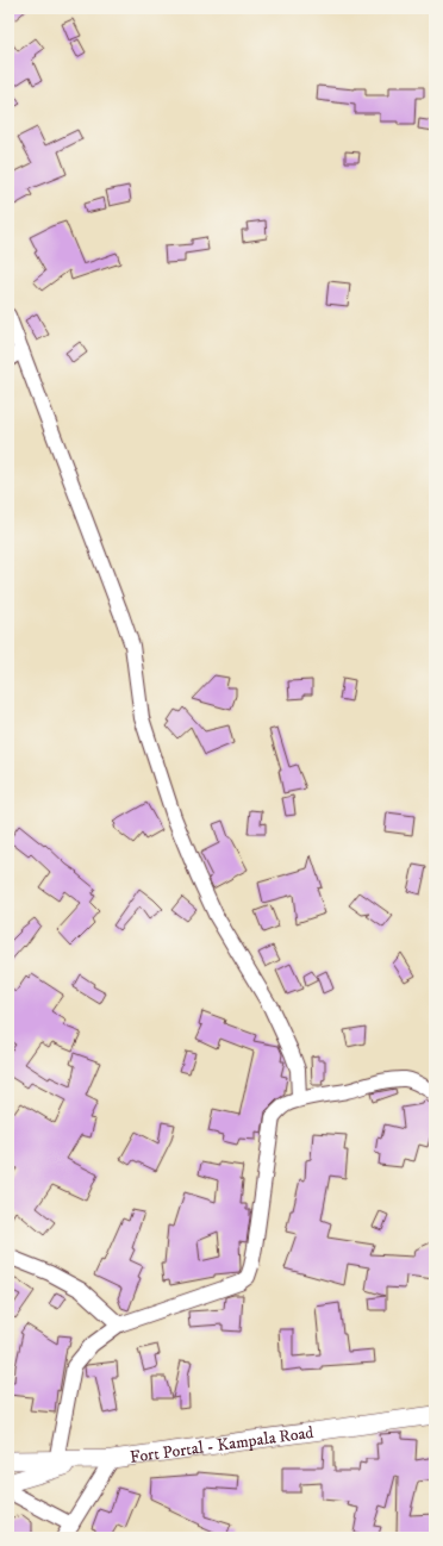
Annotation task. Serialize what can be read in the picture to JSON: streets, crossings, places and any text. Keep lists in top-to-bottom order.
{
  "streets": {
    "main road": ["Fort Portal - Kampala Road"]
  }
}
